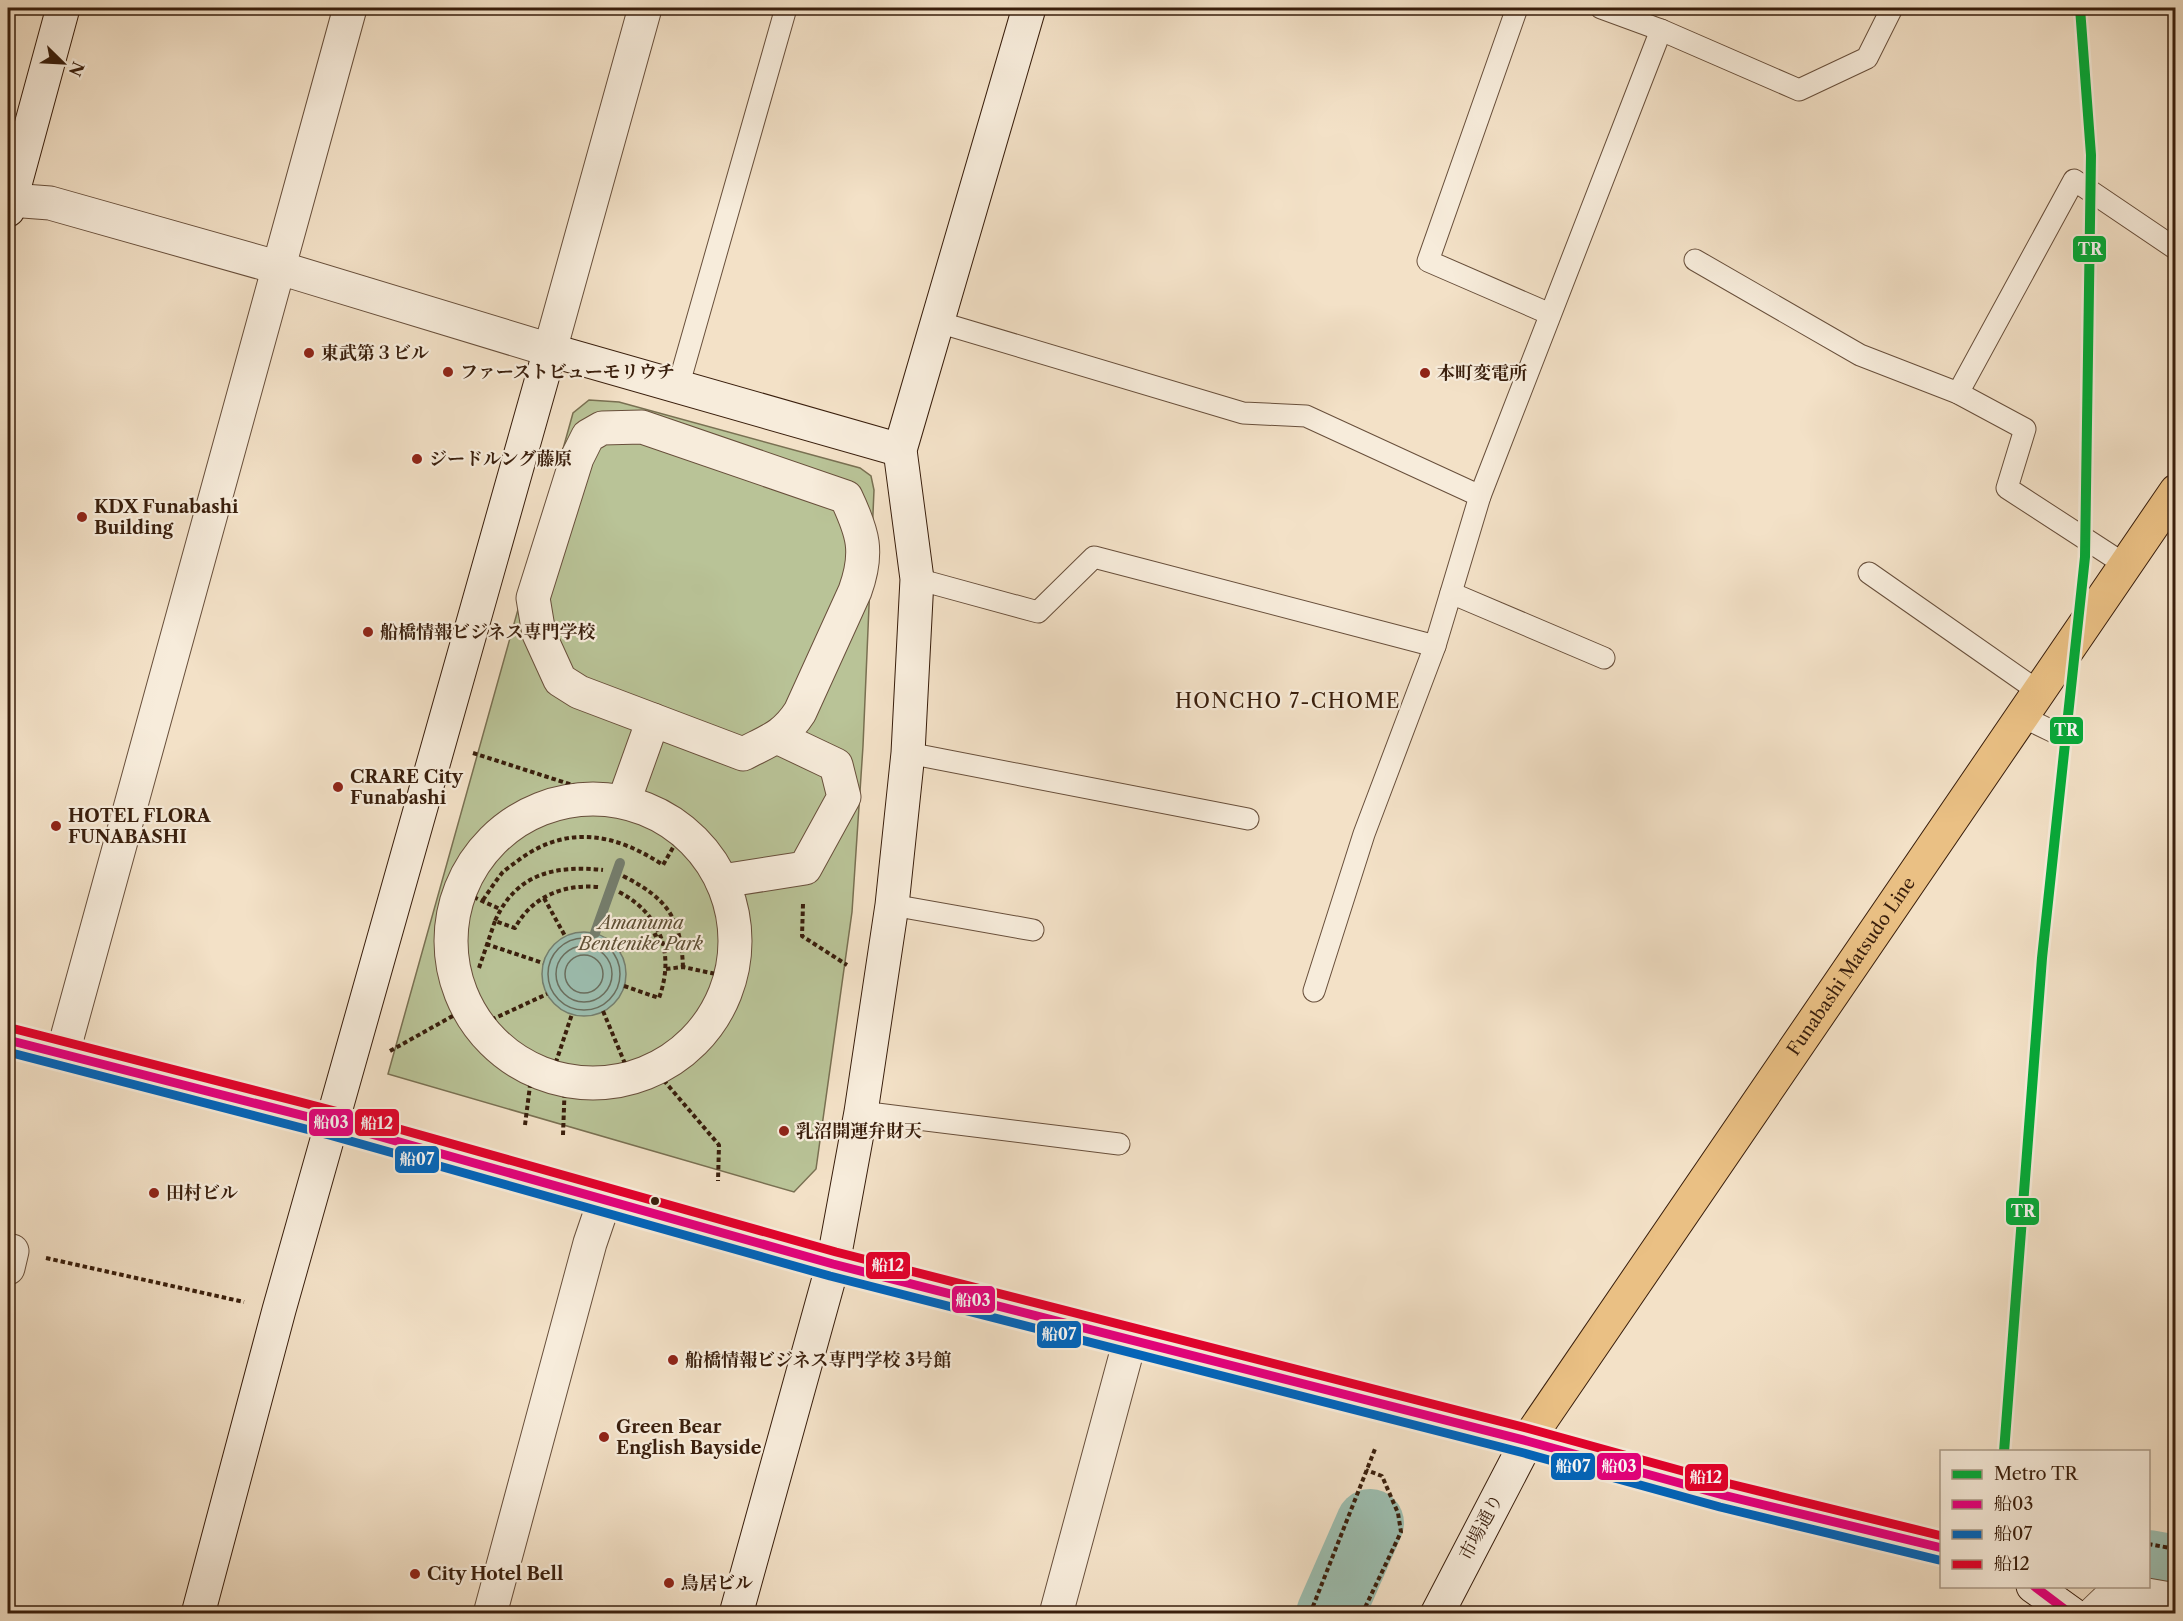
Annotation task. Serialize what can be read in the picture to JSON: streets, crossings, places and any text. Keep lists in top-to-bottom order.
{
  "streets": {
    "main road": ["Funabashi Matsudo Line"],
    "street": ["市場通り"]
  },
  "crossings": [
    ["Funabashi Matsudo Line", "市場通り"]
  ],
  "districts": ["HONCHO 7-CHOME"],
  "parks": ["Amanuma Bentenike Park"],
  "places": [
    "東武第３ビル",
    "ファーストビューモリウチ",
    "本町変電所",
    "ジードルング藤原",
    "KDX Funabashi Building",
    "船橋情報ビジネス専門学校",
    "CRARE City Funabashi",
    "HOTEL FLORA FUNABASHI",
    "乳沼開運弁財天",
    "田村ビル",
    "船橋情報ビジネス専門学校 3号館",
    "Green Bear English Bayside",
    "City Hotel Bell",
    "鳥居ビル"
  ],
  "lines": [
    "metro line TR",
    "transit line 船12",
    "transit line 船03",
    "transit line 船07"
  ],
  "legend": [
    "Metro TR",
    "船03",
    "船07",
    "船12"
  ],
  "north": "bottom right"
}
